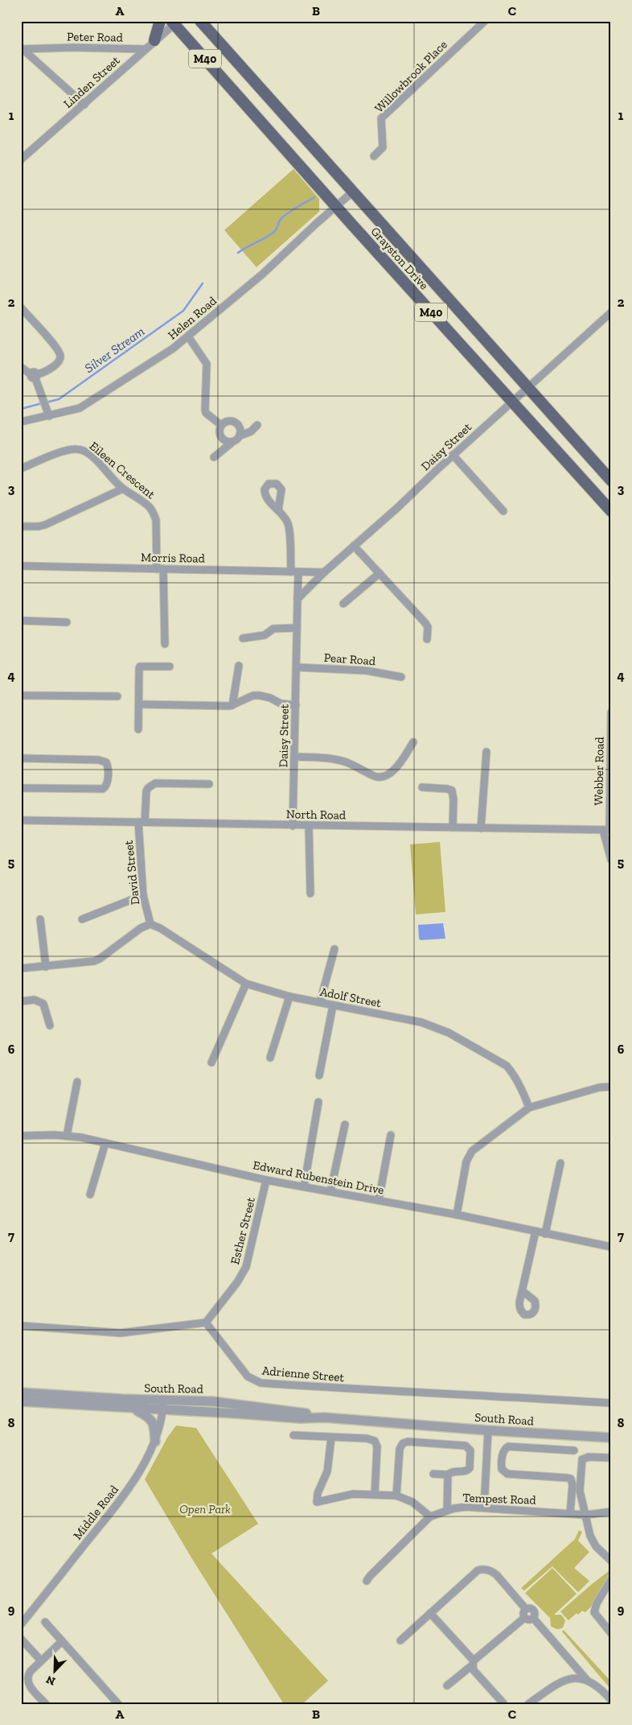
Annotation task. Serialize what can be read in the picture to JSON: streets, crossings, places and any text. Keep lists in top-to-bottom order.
{
  "streets": {
    "main road": ["M40", "Grayston Drive"],
    "street": [
      "Peter Road",
      "Willowbrook Place",
      "Linden Street",
      "Helen Road",
      "Daisy Street",
      "Eileen Crescent",
      "Morris Road",
      "Pear Road",
      "Webber Road",
      "North Road",
      "David Street",
      "Adolf Street",
      "Edward Rubenstein Drive",
      "Esther Street",
      "Adrienne Street",
      "South Road",
      "Tempest Road",
      "Middle Road"
    ]
  },
  "crossings": [
    ["Peter Road", "Linden Street"],
    ["Linden Street", "Grayston Drive"],
    ["Grayston Drive", "Helen Road"],
    ["Grayston Drive", "Daisy Street"],
    ["Daisy Street", "Morris Road"],
    ["Daisy Street", "Pear Road"],
    ["Daisy Street", "North Road"],
    ["Eileen Crescent", "Morris Road"],
    ["Webber Road", "North Road"],
    ["North Road", "David Street"],
    ["David Street", "Adolf Street"],
    ["Edward Rubenstein Drive", "Esther Street"],
    ["Esther Street", "Adrienne Street"],
    ["South Road", "Middle Road"]
  ],
  "water": ["Silver Stream"],
  "parks": ["Open Park"],
  "north": "bottom left",
  "grid": {
    "columns": ["A", "B", "C"],
    "rows": [
      "1",
      "2",
      "3",
      "4",
      "5",
      "6",
      "7",
      "8",
      "9"
    ]
  }
}
